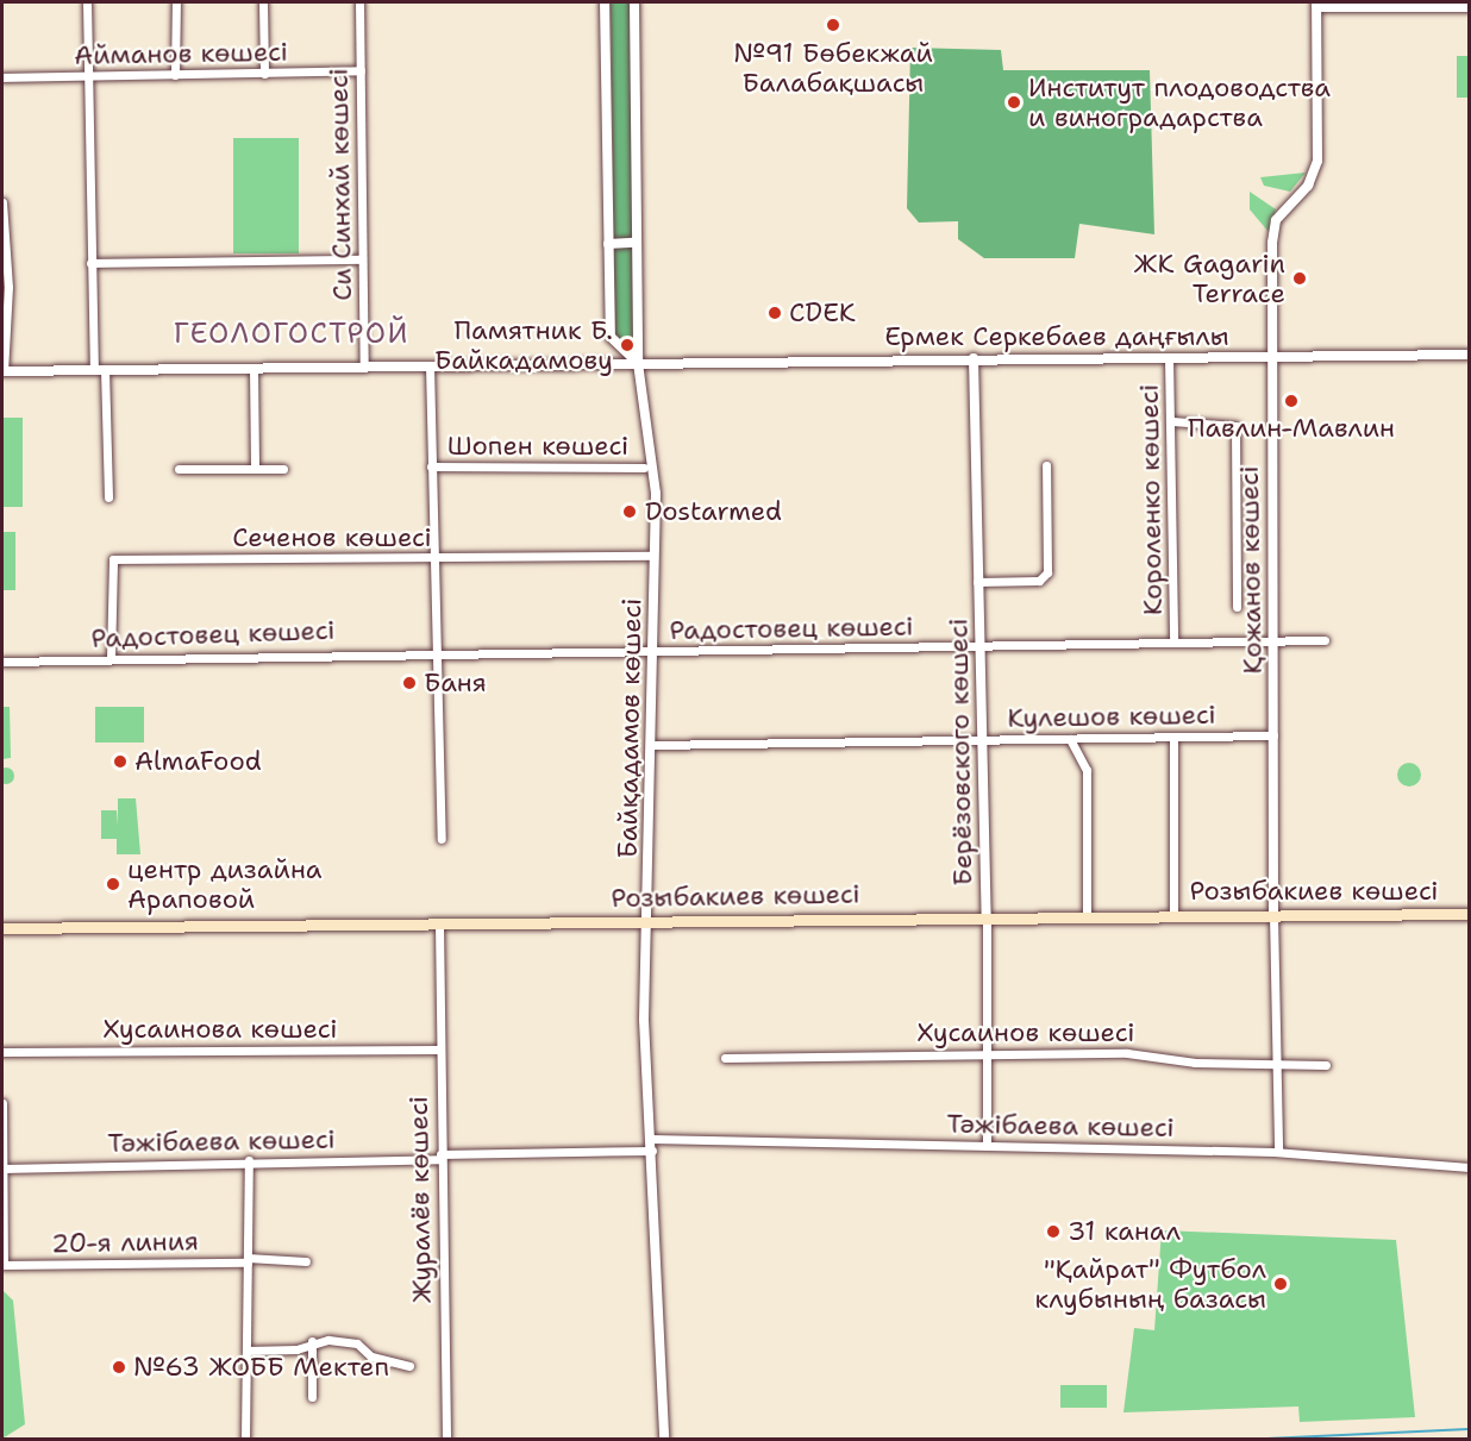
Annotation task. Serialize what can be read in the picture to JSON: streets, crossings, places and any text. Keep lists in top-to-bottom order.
{
  "streets": {
    "main road": ["Розыбакиев көшесі"],
    "street": [
      "Айманов көшесі",
      "Си Синхай көшесі",
      "Ермек Серкебаев даңғылы",
      "Шопен көшесі",
      "Короленко көшесі",
      "Сеченов көшесі",
      "Қожанов көшесі",
      "Радостовец көшесі",
      "Кулешов көшесі",
      "Байқадамов көшесі",
      "Берёзовского көшесі",
      "Хусаинова көшесі",
      "Хусаинов көшесі",
      "Тәжібаева көшесі",
      "Журалёв көшесі",
      "20-я линия"
    ]
  },
  "crossings": [
    ["Айманов көшесі", "Си Синхай көшесі"],
    ["Си Синхай көшесі", "Ермек Серкебаев даңғылы"],
    ["Ермек Серкебаев даңғылы", "Короленко көшесі"],
    ["Ермек Серкебаев даңғылы", "Қожанов көшесі"],
    ["Ермек Серкебаев даңғылы", "Байқадамов көшесі"],
    ["Ермек Серкебаев даңғылы", "Берёзовского көшесі"],
    ["Короленко көшесі", "Радостовец көшесі"],
    ["Сеченов көшесі", "Радостовец көшесі"],
    ["Сеченов көшесі", "Байқадамов көшесі"],
    ["Қожанов көшесі", "Радостовец көшесі"],
    ["Қожанов көшесі", "Кулешов көшесі"],
    ["Қожанов көшесі", "Розыбакиев көшесі"],
    ["Қожанов көшесі", "Хусаинов көшесі"],
    ["Қожанов көшесі", "Тәжібаева көшесі"],
    ["Радостовец көшесі", "Байқадамов көшесі"],
    ["Радостовец көшесі", "Берёзовского көшесі"],
    ["Кулешов көшесі", "Байқадамов көшесі"],
    ["Кулешов көшесі", "Берёзовского көшесі"],
    ["Байқадамов көшесі", "Розыбакиев көшесі"],
    ["Байқадамов көшесі", "Тәжібаева көшесі"],
    ["Берёзовского көшесі", "Розыбакиев көшесі"],
    ["Берёзовского көшесі", "Хусаинов көшесі"],
    ["Берёзовского көшесі", "Тәжібаева көшесі"],
    ["Розыбакиев көшесі", "Журалёв көшесі"],
    ["Хусаинова көшесі", "Журалёв көшесі"],
    ["Тәжібаева көшесі", "Журалёв көшесі"]
  ],
  "districts": ["ГЕОЛОГОСТРОЙ"],
  "places": [
    "№91 Бөбекжай Балабақшасы",
    "Институт плодоводства и виноградарства",
    "ЖК Gagarin Terrace",
    "CDEK",
    "Памятник Б. Байкадамову",
    "Павлин-Мавлин",
    "Dostarmed",
    "Баня",
    "AlmaFood",
    "центр дизайна Араповой",
    "31 канал",
    "\"Қайрат\" Футбол клубының базасы",
    "№63 ЖОББ Мектеп"
  ]
}
